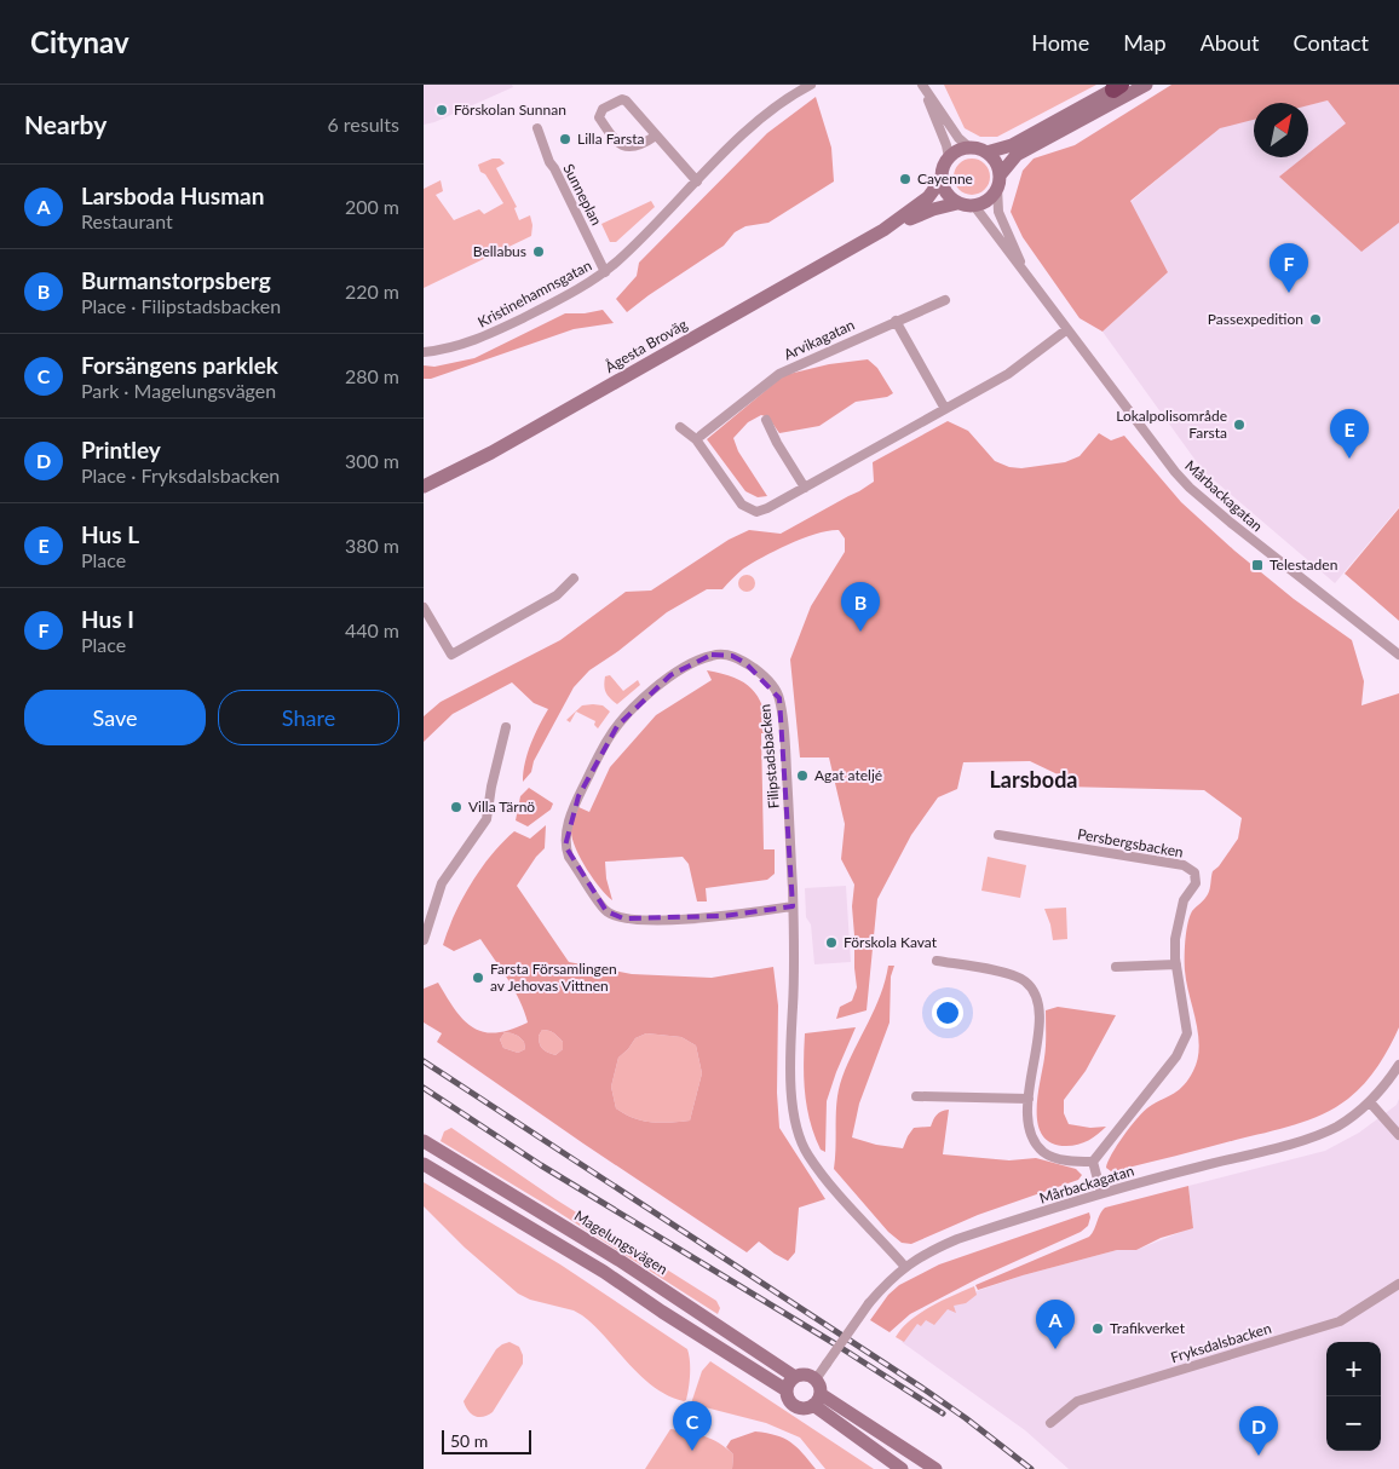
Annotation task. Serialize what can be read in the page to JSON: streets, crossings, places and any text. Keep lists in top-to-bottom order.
{
  "streets": {
    "main road": ["Ågesta Broväg", "Magelungsvägen"],
    "street": [
      "Sunneplan",
      "Kristinehamnsgatan",
      "Arvikagatan",
      "Mårbackagatan",
      "Filipstadsbacken",
      "Persbergsbacken",
      "Fryksdalsbacken"
    ]
  },
  "crossings": [
    ["Sunneplan", "Kristinehamnsgatan"],
    ["Ågesta Broväg", "Mårbackagatan"],
    ["Mårbackagatan", "Filipstadsbacken"],
    ["Mårbackagatan", "Magelungsvägen"]
  ],
  "districts": ["Larsboda"],
  "places": {
    "other": [
      "Förskolan Sunnan",
      "Lilla Farsta",
      "Cayenne",
      "Bellabus",
      "Passexpedition",
      "Lokalpolisområde Farsta",
      "Agat ateljé",
      "Villa Tärnö",
      "Förskola Kavat",
      "Farsta Församlingen av Jehovas Vittnen",
      "Trafikverket"
    ],
    "transit": ["Telestaden"]
  },
  "scale_bar": "50 m",
  "north": "top right",
  "page": {
    "header": "Citynav",
    "nav": [
      "Home",
      "Map",
      "About",
      "Contact"
    ],
    "heading": ["Nearby", "6 results"],
    "list": [
      {
        "mark": "A",
        "name": "Larsboda Husman",
        "note": "Restaurant",
        "value": "200 m"
      },
      {
        "mark": "B",
        "name": "Burmanstorpsberg",
        "note": "Place · Filipstadsbacken",
        "value": "220 m"
      },
      {
        "mark": "C",
        "name": "Forsängens parklek",
        "note": "Park · Magelungsvägen",
        "value": "280 m"
      },
      {
        "mark": "D",
        "name": "Printley",
        "note": "Place · Fryksdalsbacken",
        "value": "300 m"
      },
      {
        "mark": "E",
        "name": "Hus L",
        "note": "Place",
        "value": "380 m"
      },
      {
        "mark": "F",
        "name": "Hus I",
        "note": "Place",
        "value": "440 m"
      }
    ],
    "pins": [
      "F",
      "E",
      "B",
      "A",
      "C",
      "D"
    ],
    "buttons": ["Save", "Share"],
    "map_buttons": ["+", "−"],
    "scale": "50 m"
  }
}
